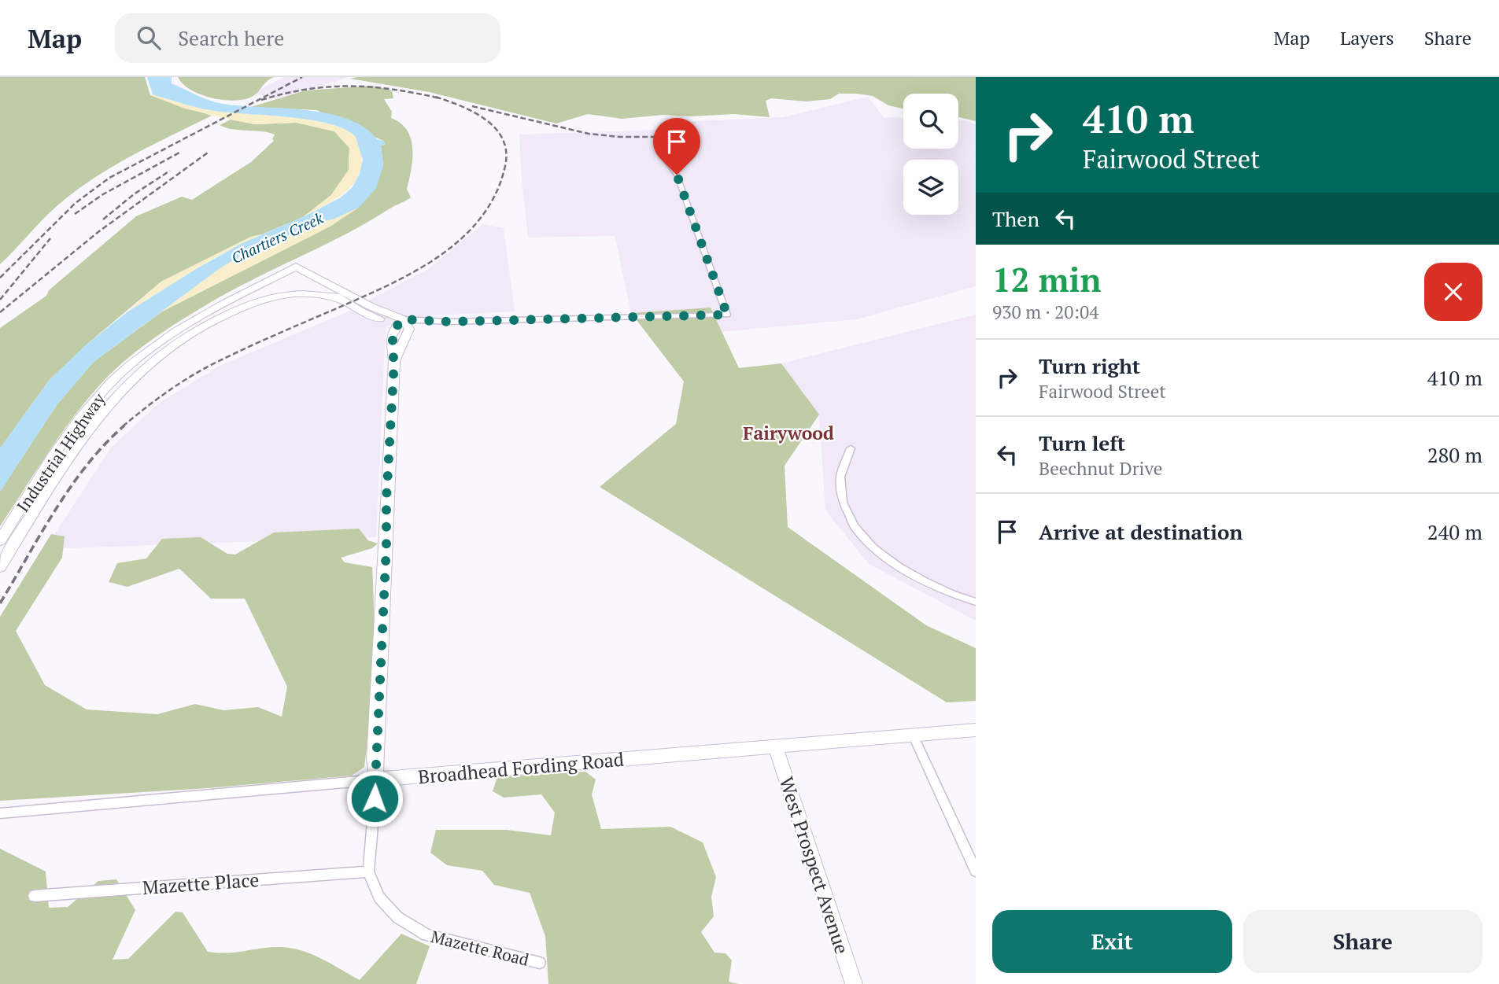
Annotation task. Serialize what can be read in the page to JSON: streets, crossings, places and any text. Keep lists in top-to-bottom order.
{
  "streets": {
    "street": [
      "Industrial Highway",
      "Broadhead Fording Road",
      "West Prospect Avenue",
      "Mazette Place",
      "Mazette Road"
    ]
  },
  "crossings": [
    ["Broadhead Fording Road", "West Prospect Avenue"],
    ["Broadhead Fording Road", "Mazette Road"],
    ["Mazette Place", "Mazette Road"]
  ],
  "districts": ["Fairywood"],
  "water": ["Chartiers Creek"],
  "page": {
    "header": "Map",
    "search": "Search here",
    "nav": ["Map", "Layers", "Share"],
    "turn": ["410 m", "Fairwood Street"],
    "then": "Then",
    "heading": ["12 min", "930 m · 20:04"],
    "list": [
      {
        "name": "Turn right",
        "note": "Fairwood Street",
        "value": "410 m"
      },
      {
        "name": "Turn left",
        "note": "Beechnut Drive",
        "value": "280 m"
      },
      {
        "name": "Arrive at destination",
        "value": "240 m"
      }
    ],
    "buttons": ["Exit", "Share"]
  }
}
